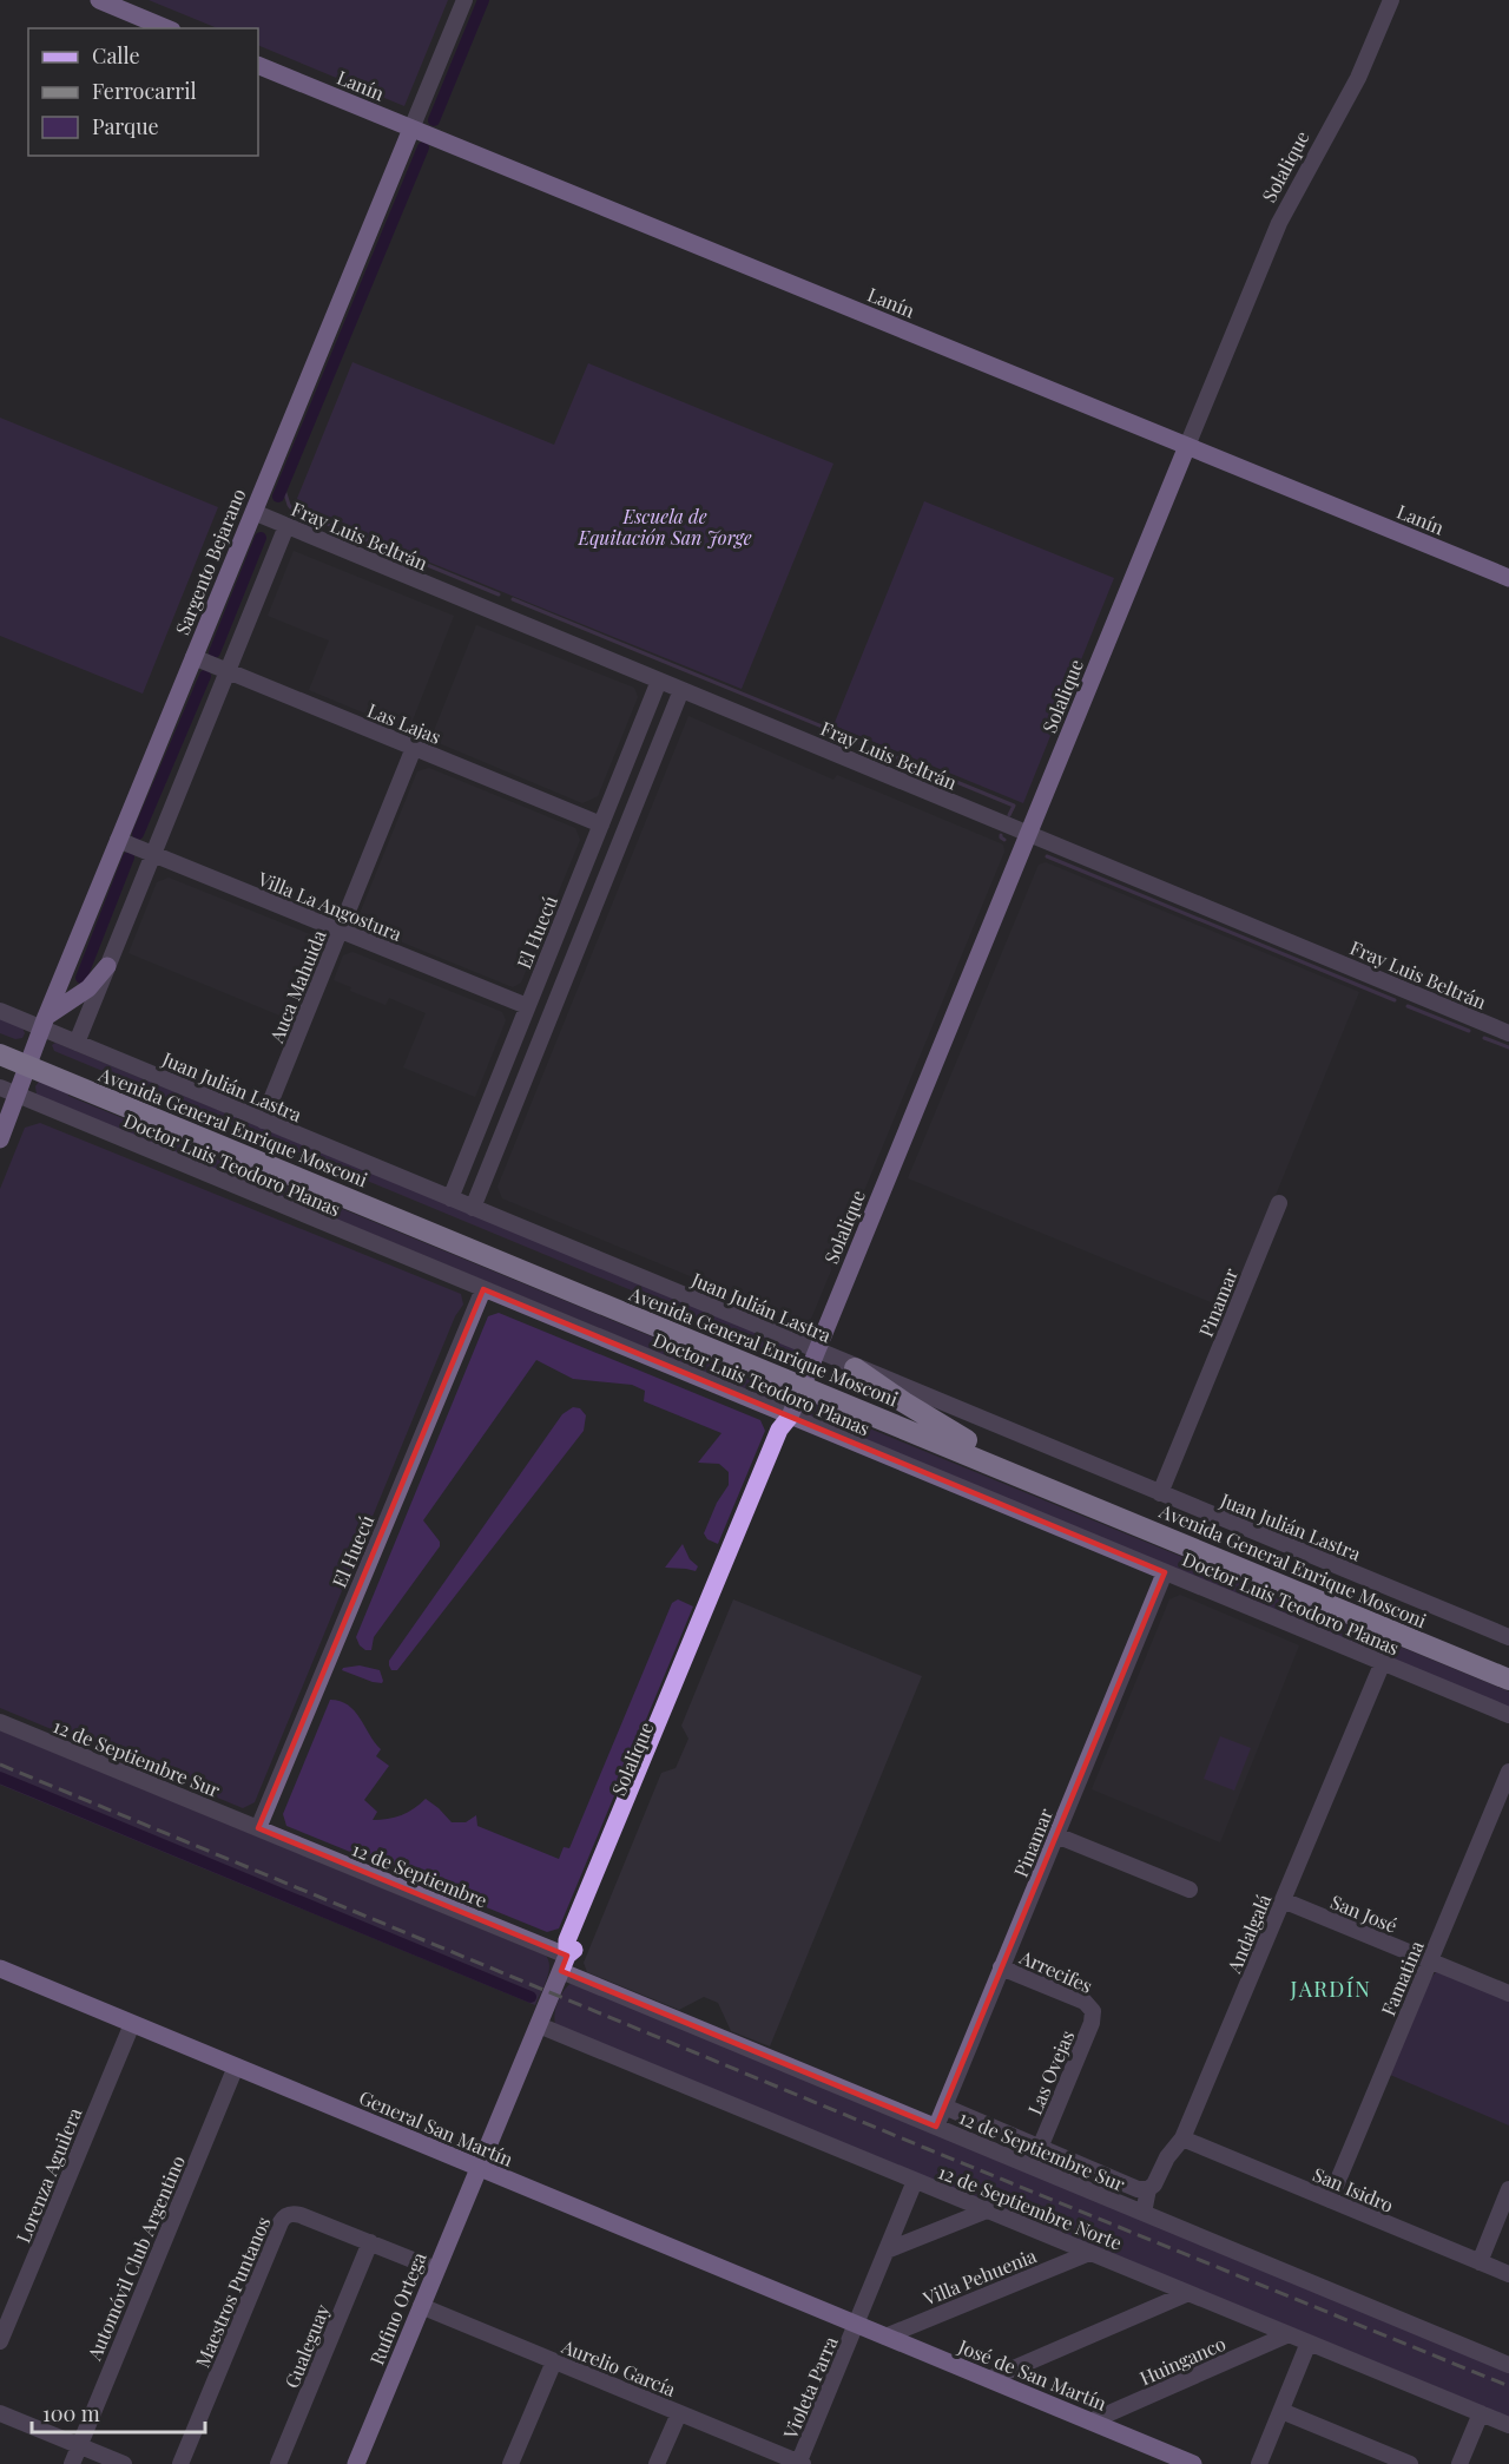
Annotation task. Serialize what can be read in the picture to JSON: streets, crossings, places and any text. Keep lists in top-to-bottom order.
{
  "streets": {
    "highway": ["Avenida General Enrique Mosconi"],
    "main road": [
      "Lanín",
      "Solalique",
      "Sargento Bejarano",
      "General San Martín",
      "Rufino Ortega",
      "José de San Martín"
    ],
    "street": [
      "Fray Luis Beltrán",
      "Las Lajas",
      "Villa La Angostura",
      "El Huecú",
      "Auca Mahuida",
      "Juan Julián Lastra",
      "Doctor Luis Teodoro Planas",
      "Pinamar",
      "12 de Septiembre Sur",
      "12 de Septiembre",
      "San José",
      "Andalgalá",
      "Arrecifes",
      "Famatina",
      "Las Ovejas",
      "Lorenza Aguilera",
      "San Isidro",
      "12 de Septiembre Norte",
      "Automóvil Club Argentino",
      "Villa Pehuenia",
      "Maestros Puntanos",
      "Gualeguay",
      "Huinganco",
      "Aurelio García",
      "Violeta Parra"
    ]
  },
  "crossings": [
    ["Lanín", "Solalique"],
    ["Lanín", "Sargento Bejarano"],
    ["Solalique", "Fray Luis Beltrán"],
    ["Solalique", "Juan Julián Lastra"],
    ["Solalique", "Avenida General Enrique Mosconi"],
    ["Solalique", "Doctor Luis Teodoro Planas"],
    ["Solalique", "12 de Septiembre Sur"],
    ["Solalique", "12 de Septiembre"],
    ["Solalique", "General San Martín"],
    ["Solalique", "12 de Septiembre Norte"],
    ["Solalique", "Rufino Ortega"],
    ["Fray Luis Beltrán", "Sargento Bejarano"],
    ["Fray Luis Beltrán", "El Huecú"],
    ["Sargento Bejarano", "Las Lajas"],
    ["Sargento Bejarano", "Villa La Angostura"],
    ["Sargento Bejarano", "Juan Julián Lastra"],
    ["Sargento Bejarano", "Avenida General Enrique Mosconi"],
    ["Sargento Bejarano", "Doctor Luis Teodoro Planas"],
    ["Las Lajas", "El Huecú"],
    ["Las Lajas", "Auca Mahuida"],
    ["Villa La Angostura", "El Huecú"],
    ["Villa La Angostura", "Auca Mahuida"],
    ["El Huecú", "Juan Julián Lastra"],
    ["El Huecú", "Doctor Luis Teodoro Planas"],
    ["El Huecú", "12 de Septiembre Sur"],
    ["El Huecú", "12 de Septiembre"],
    ["Auca Mahuida", "Juan Julián Lastra"],
    ["Juan Julián Lastra", "Pinamar"],
    ["Doctor Luis Teodoro Planas", "Pinamar"],
    ["Doctor Luis Teodoro Planas", "Andalgalá"],
    ["Pinamar", "12 de Septiembre Sur"],
    ["Pinamar", "Arrecifes"],
    ["12 de Septiembre Sur", "12 de Septiembre"],
    ["12 de Septiembre Sur", "Andalgalá"],
    ["San José", "Andalgalá"],
    ["San José", "Famatina"],
    ["Andalgalá", "San Isidro"],
    ["Arrecifes", "Las Ovejas"],
    ["Famatina", "San Isidro"],
    ["General San Martín", "Lorenza Aguilera"],
    ["General San Martín", "Automóvil Club Argentino"],
    ["General San Martín", "Rufino Ortega"],
    ["General San Martín", "José de San Martín"],
    ["General San Martín", "Violeta Parra"],
    ["12 de Septiembre Norte", "Villa Pehuenia"],
    ["12 de Septiembre Norte", "Huinganco"],
    ["Villa Pehuenia", "José de San Martín"],
    ["Maestros Puntanos", "Gualeguay"],
    ["Rufino Ortega", "Aurelio García"],
    ["Huinganco", "José de San Martín"],
    ["Aurelio García", "Violeta Parra"],
    ["José de San Martín", "Violeta Parra"]
  ],
  "districts": ["JARDÍN"],
  "parks": ["Escuela de Equitación San Jorge"],
  "legend": ["Calle", "Ferrocarril", "Parque"],
  "scale_bar": "100 m"
}
